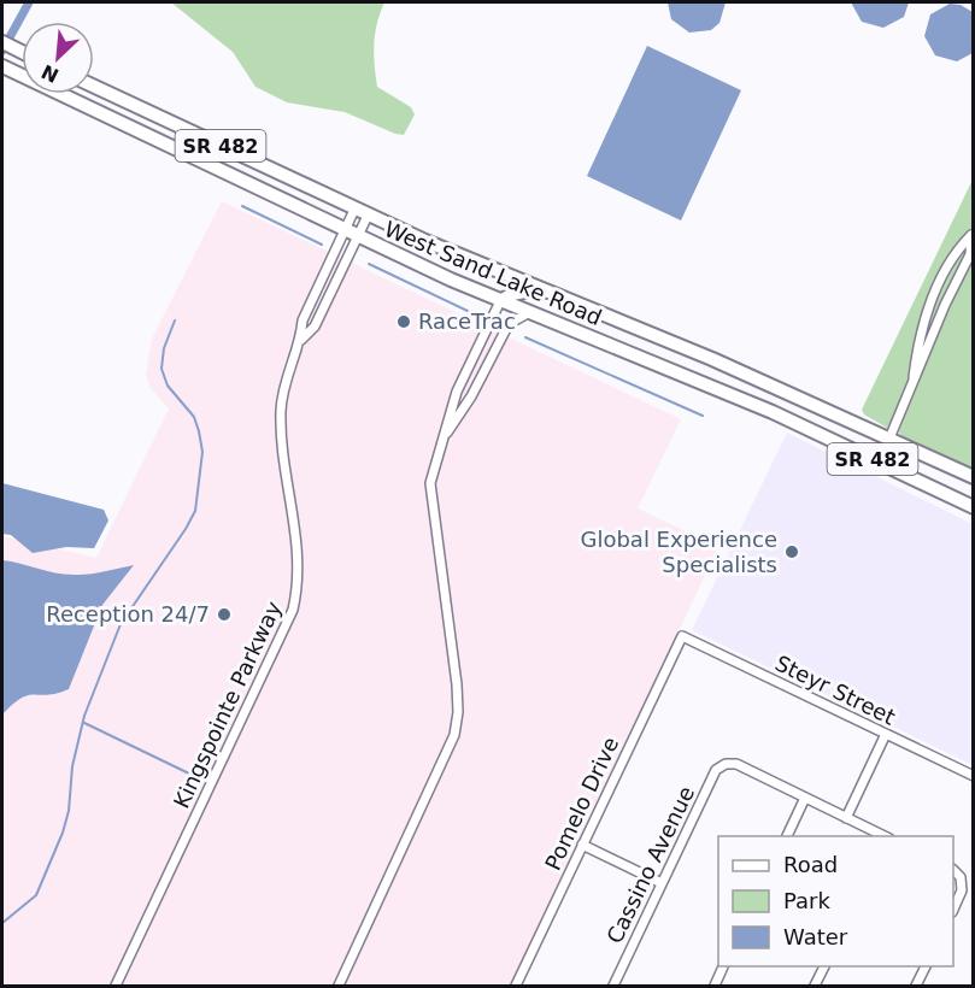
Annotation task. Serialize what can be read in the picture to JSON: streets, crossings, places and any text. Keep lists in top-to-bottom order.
{
  "streets": {
    "main road": ["SR 482", "West Sand Lake Road"],
    "street": [
      "Steyr Street",
      "Kingspointe Parkway",
      "Pomelo Drive",
      "Cassino Avenue"
    ]
  },
  "crossings": [
    ["West Sand Lake Road", "Kingspointe Parkway"],
    ["Steyr Street", "Pomelo Drive"]
  ],
  "places": ["RaceTrac", "Global Experience Specialists", "Reception 24/7"],
  "legend": ["Road", "Park", "Water"],
  "north": "bottom left"
}
